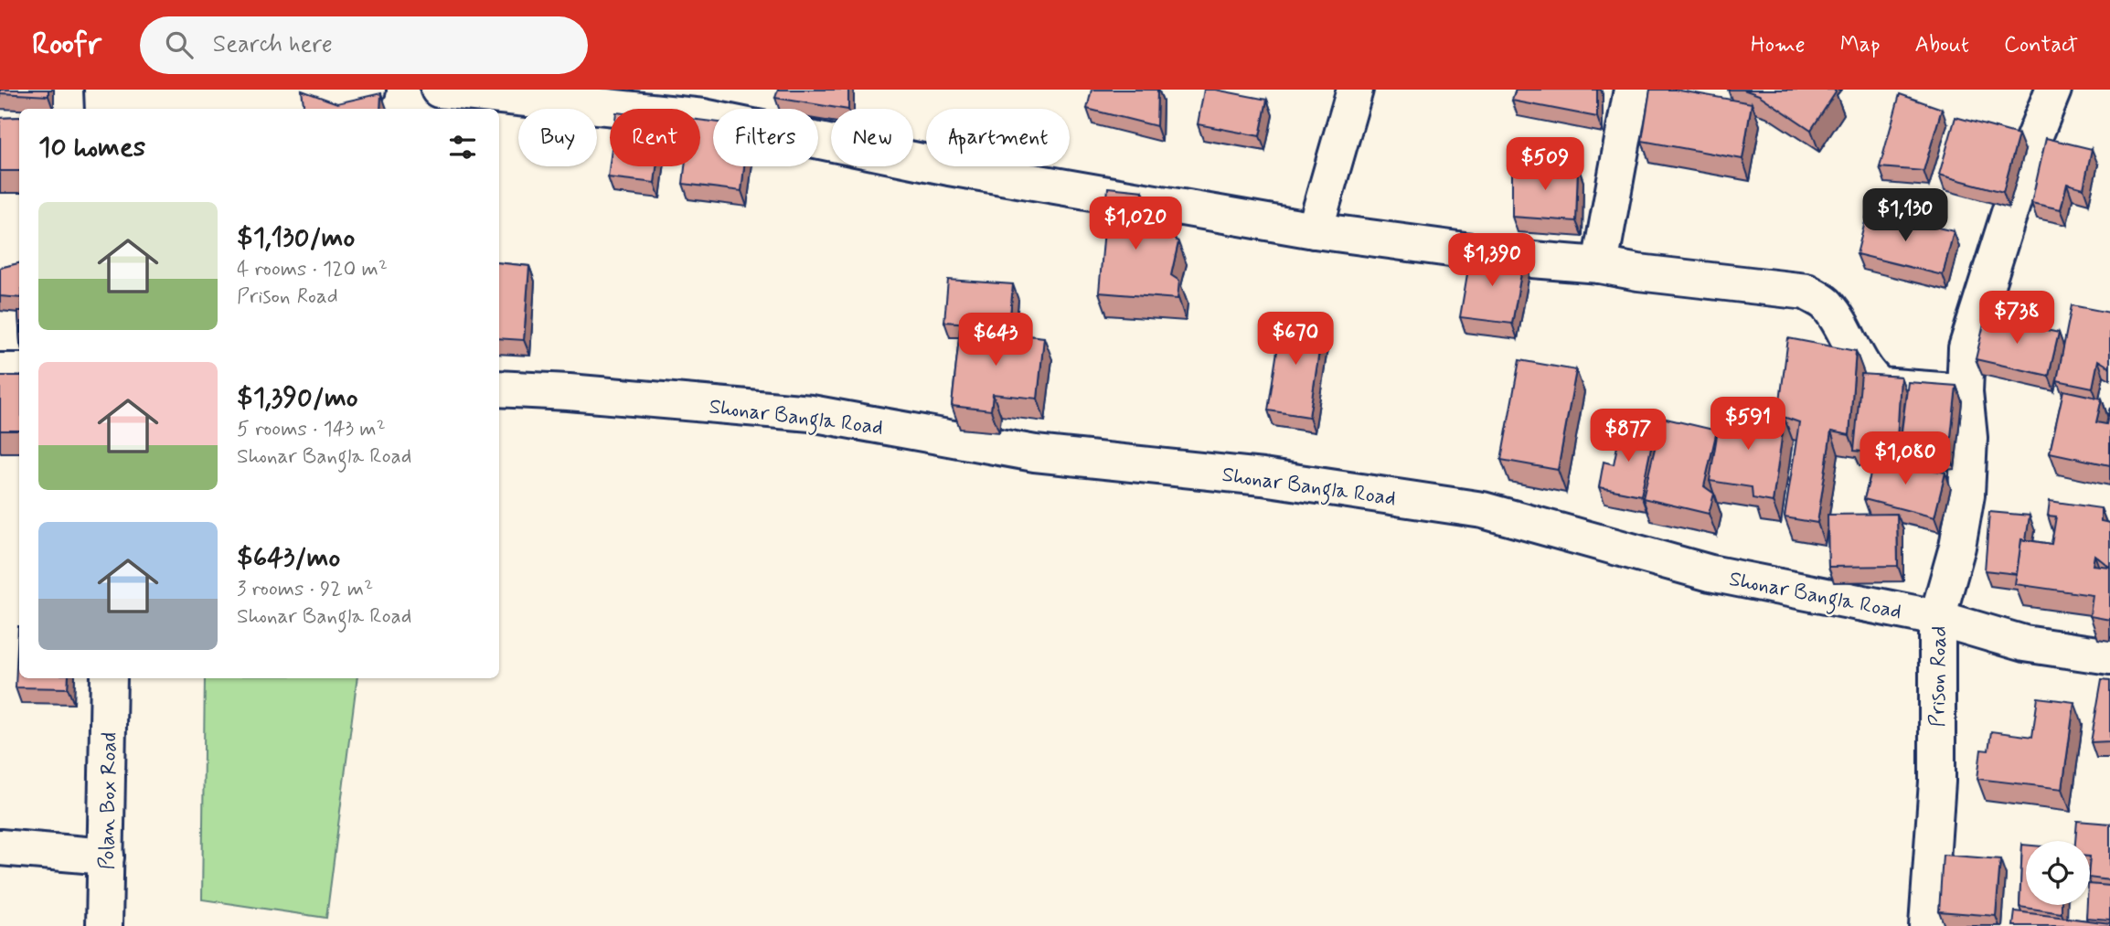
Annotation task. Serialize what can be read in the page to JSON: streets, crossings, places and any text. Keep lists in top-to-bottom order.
{
  "streets": {
    "street": ["Shonar Bangla Road", "Prison Road", "Polan Box Road"]
  },
  "crossings": [
    ["Shonar Bangla Road", "Prison Road"]
  ],
  "page": {
    "header": "Roofr",
    "search": "Search here",
    "nav": [
      "Home",
      "Map",
      "About",
      "Contact"
    ],
    "chip": [
      "Buy",
      "Rent",
      "Filters",
      "New",
      "Apartment"
    ],
    "heading": "10 homes",
    "price": [
      "$509",
      "$1,130",
      "$1,020",
      "$1,390",
      "$738",
      "$670",
      "$643",
      "$591",
      "$877",
      "$1,080"
    ],
    "list": [
      {
        "name": "$1,130/mo",
        "note": "4 rooms · 120 m² · Prison Road"
      },
      {
        "name": "$1,390/mo",
        "note": "5 rooms · 143 m² · Shonar Bangla Road"
      },
      {
        "name": "$643/mo",
        "note": "3 rooms · 92 m² · Shonar Bangla Road"
      }
    ]
  }
}
